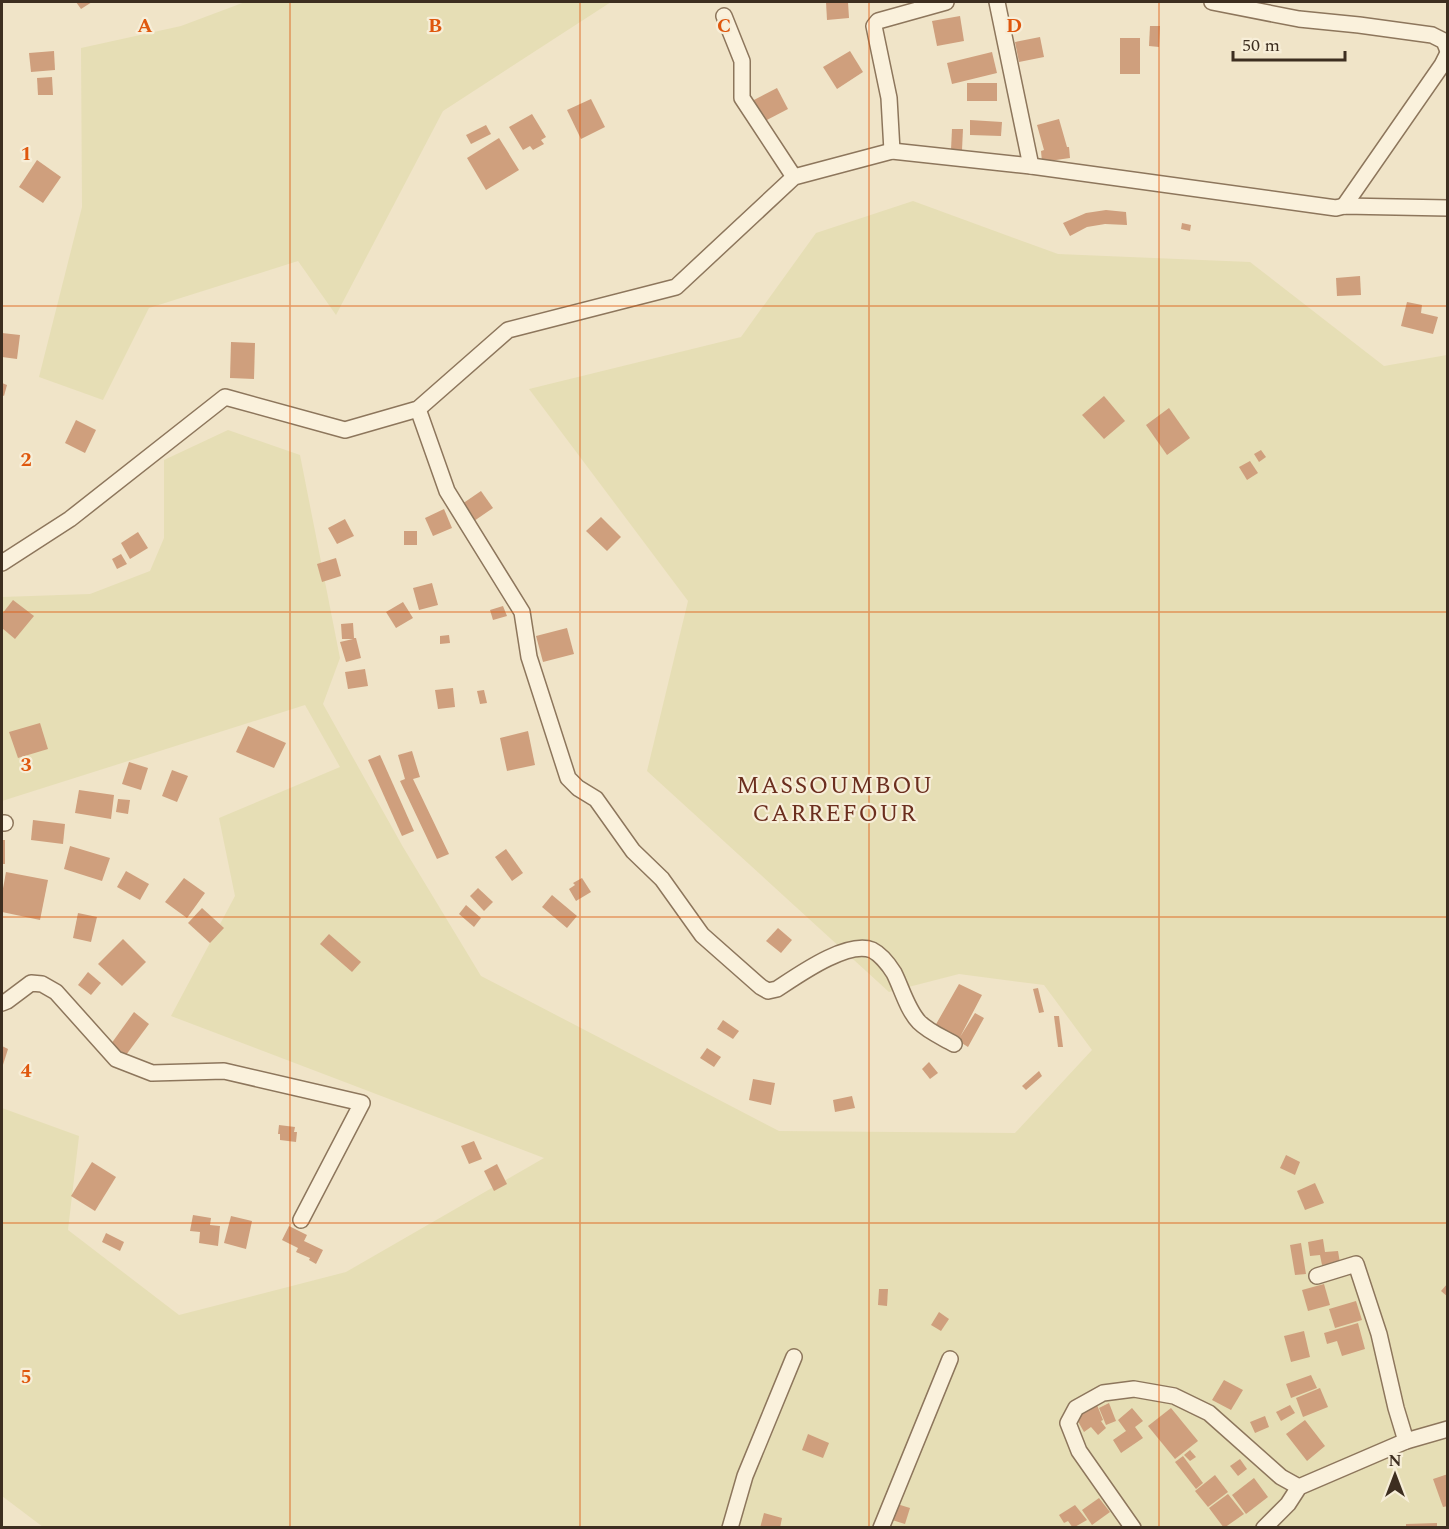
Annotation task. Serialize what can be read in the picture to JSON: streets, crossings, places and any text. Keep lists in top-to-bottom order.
{
  "districts": ["MASSOUMBOU CARREFOUR"],
  "scale_bar": "50 m",
  "north": "top",
  "grid": {
    "columns": [
      "A",
      "B",
      "C",
      "D"
    ],
    "rows": [
      "1",
      "2",
      "3",
      "4",
      "5"
    ]
  }
}
